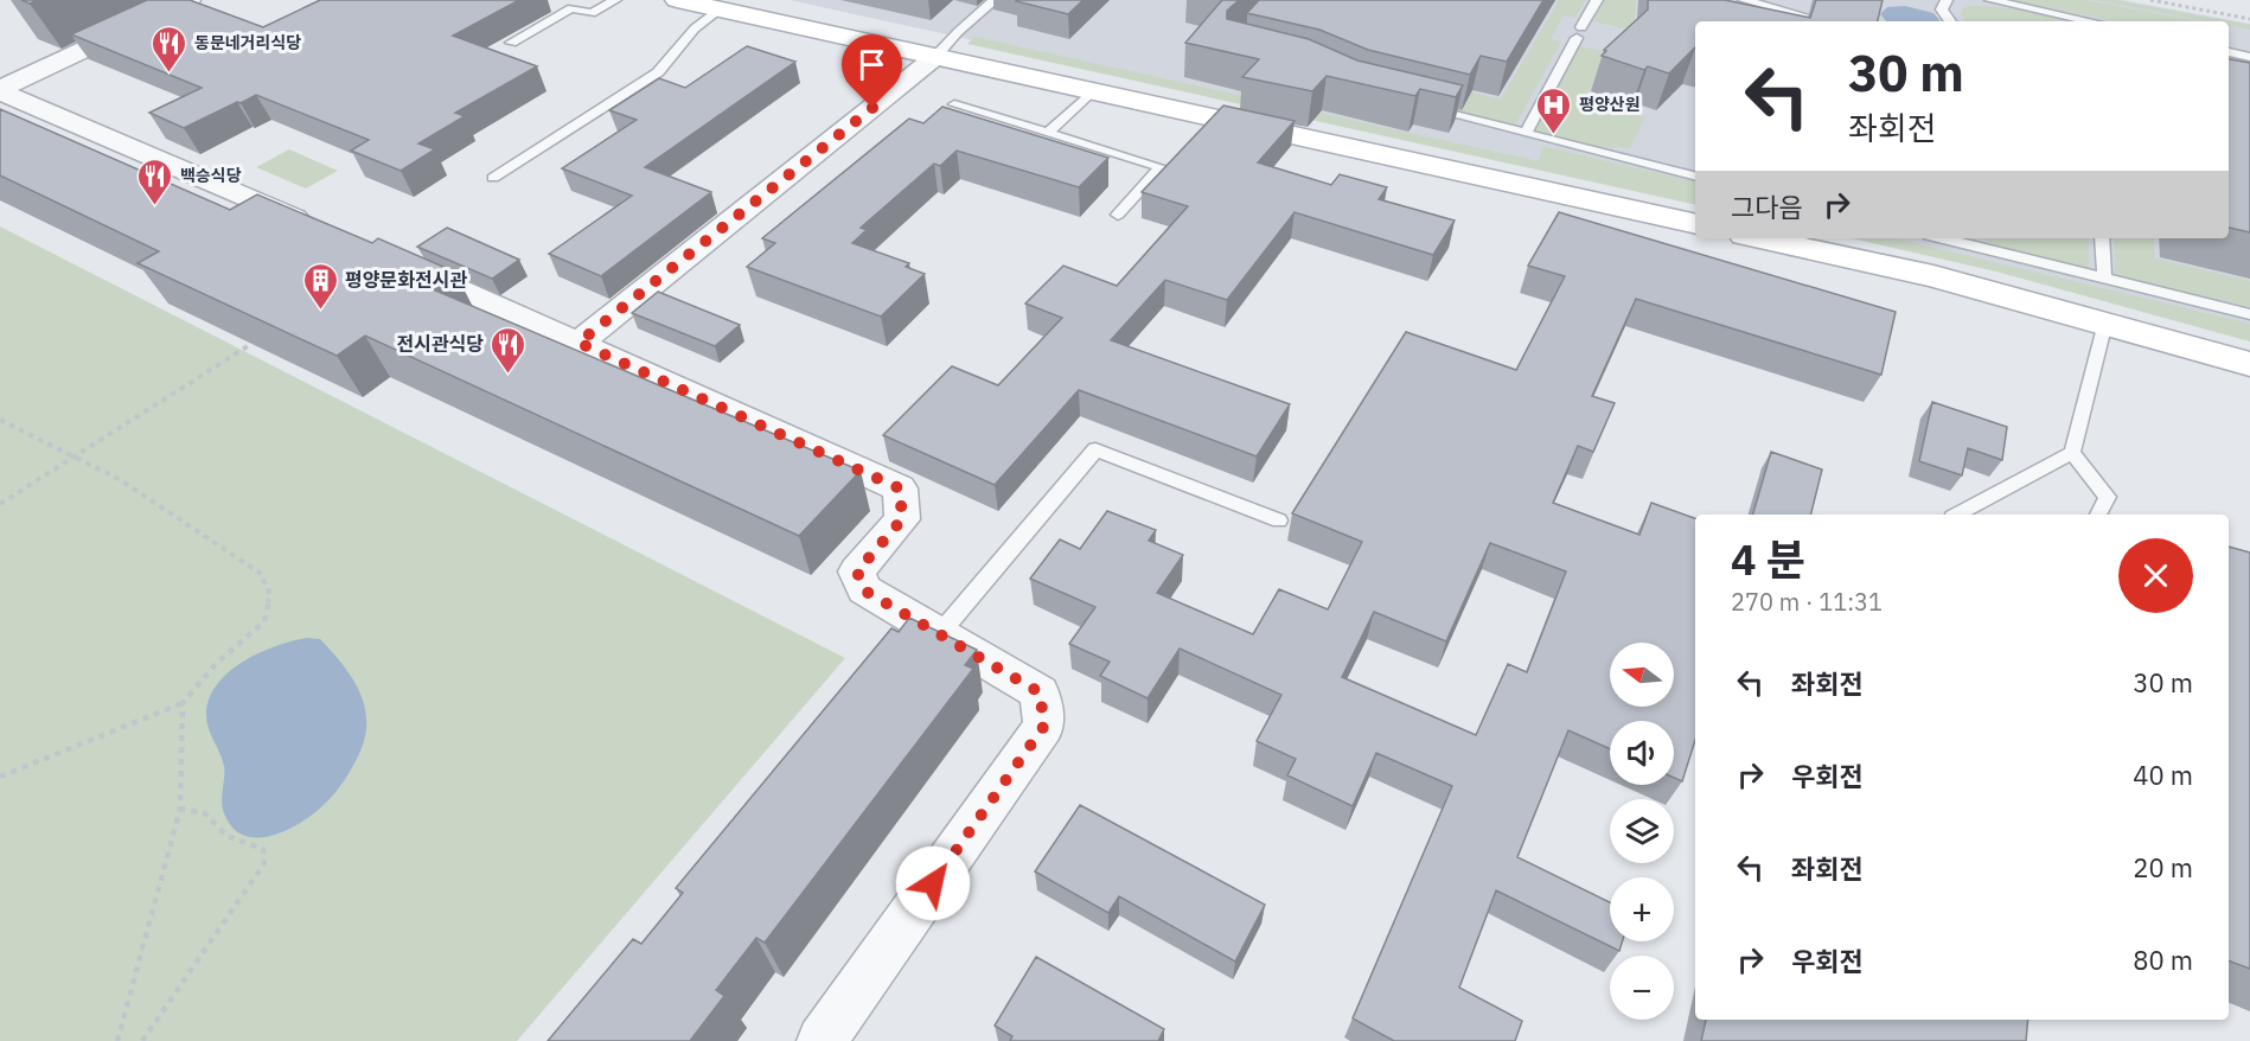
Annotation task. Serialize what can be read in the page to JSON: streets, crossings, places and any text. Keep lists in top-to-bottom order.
{
  "places": {
    "restaurant": ["동문네거리식당", "백승식당", "전시관식당"],
    "hospital": ["평양산원"],
    "building": ["평양문화전시관"]
  },
  "north": "left",
  "page": {
    "turn": ["30 m", "좌회전"],
    "then": "그다음",
    "heading": ["4 분", "270 m · 11:31"],
    "list": [
      {
        "name": "좌회전",
        "value": "30 m"
      },
      {
        "name": "우회전",
        "value": "40 m"
      },
      {
        "name": "좌회전",
        "value": "20 m"
      },
      {
        "name": "우회전",
        "value": "80 m"
      }
    ],
    "map_buttons": ["+", "−"]
  }
}
